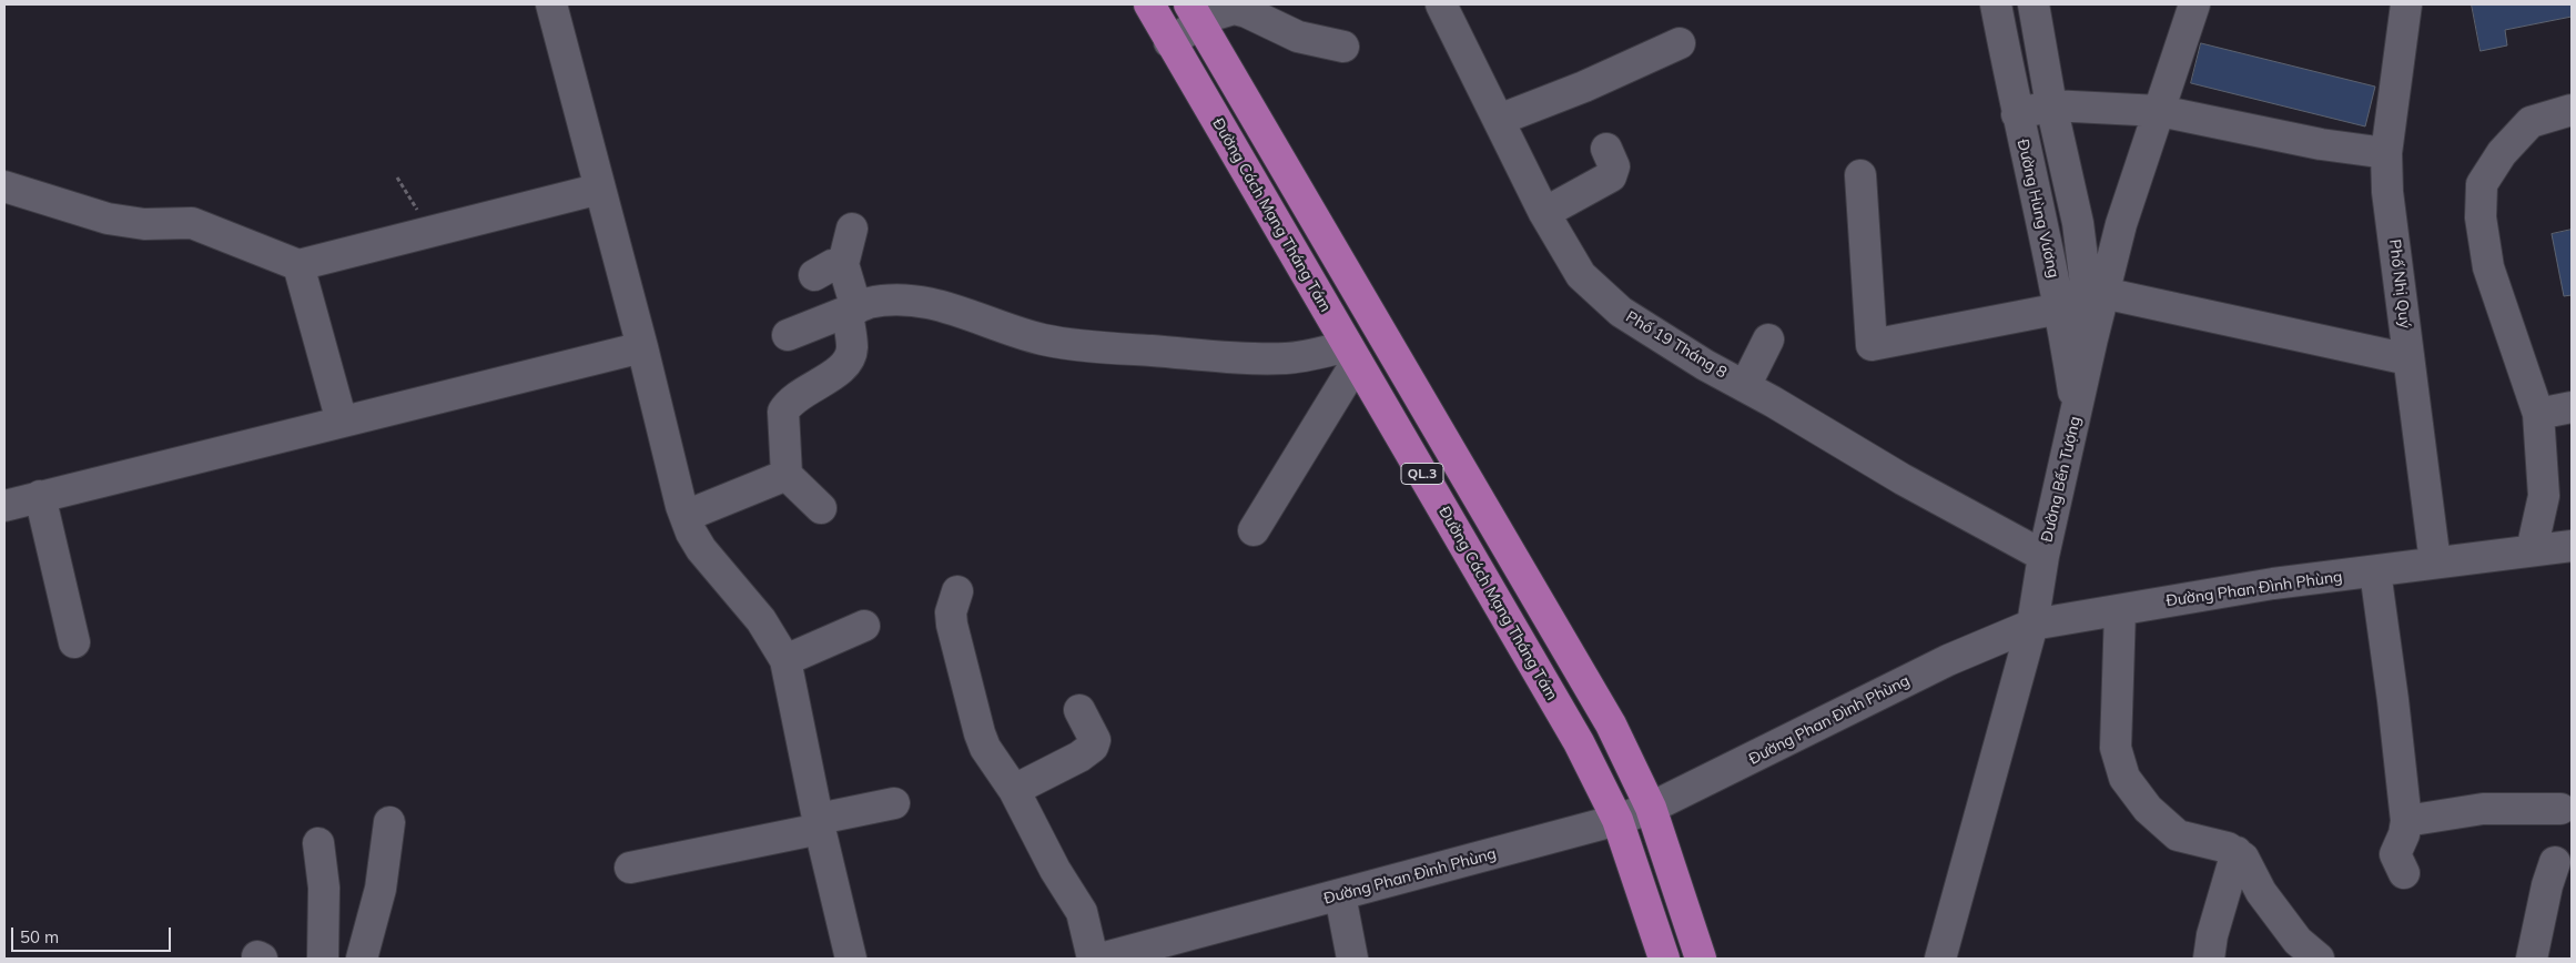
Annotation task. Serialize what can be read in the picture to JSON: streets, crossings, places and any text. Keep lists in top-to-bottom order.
{
  "streets": {
    "highway": ["Đường Cách Mạng Tháng Tám", "QL.3"],
    "street": [
      "Đường Hùng Vương",
      "Phố Nhị Quý",
      "Phố 19 Tháng 8",
      "Đường Bến Tượng",
      "Đường Phan Đình Phùng"
    ]
  },
  "crossings": [
    ["Đường Hùng Vương", "Đường Bến Tượng"],
    ["Đường Cách Mạng Tháng Tám", "Đường Phan Đình Phùng"],
    ["Phố Nhị Quý", "Đường Phan Đình Phùng"],
    ["Phố 19 Tháng 8", "Đường Bến Tượng"],
    ["QL.3", "Đường Phan Đình Phùng"],
    ["Đường Bến Tượng", "Đường Phan Đình Phùng"]
  ],
  "scale_bar": "50 m"
}
